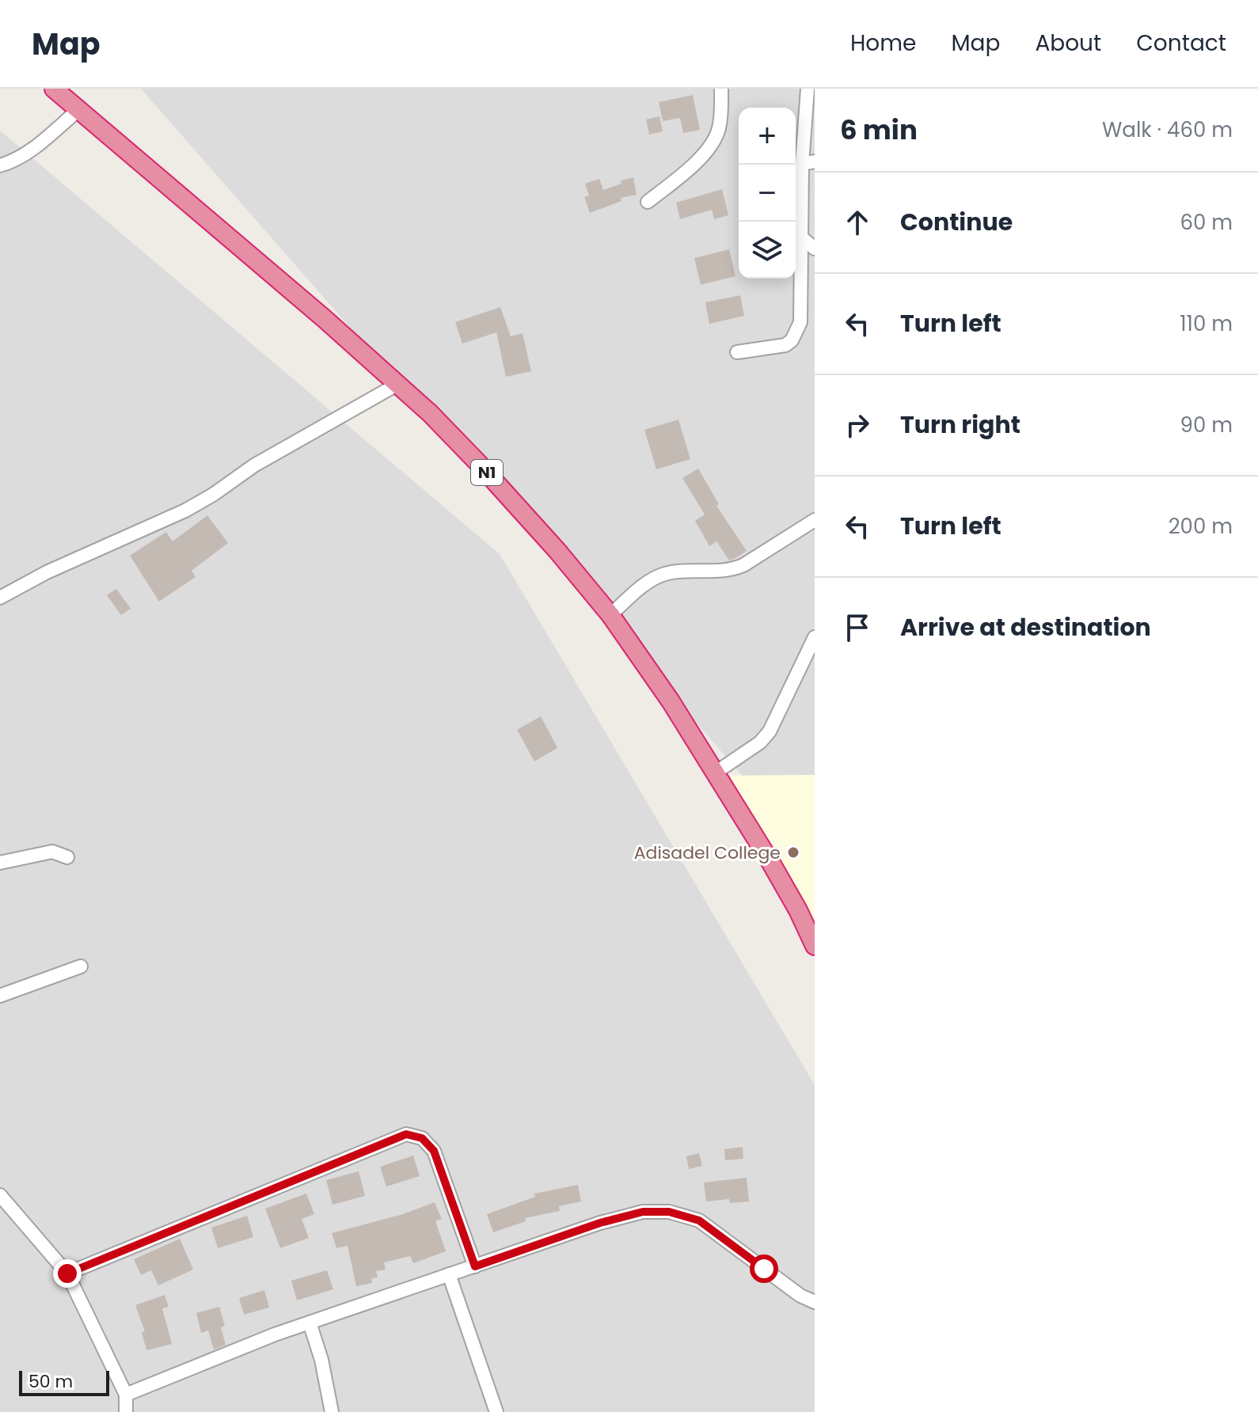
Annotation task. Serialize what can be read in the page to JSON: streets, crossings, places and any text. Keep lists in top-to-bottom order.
{
  "streets": {
    "highway": ["N1"]
  },
  "places": ["Adisadel College"],
  "scale_bar": "50 m",
  "page": {
    "header": "Map",
    "nav": [
      "Home",
      "Map",
      "About",
      "Contact"
    ],
    "heading": ["6 min", "Walk · 460 m"],
    "map_buttons": ["+", "−"],
    "list": [
      ["Continue", "60 m"],
      ["Turn left", "110 m"],
      ["Turn right", "90 m"],
      ["Turn left", "200 m"],
      "Arrive at destination"
    ],
    "scale": "50 m"
  }
}
